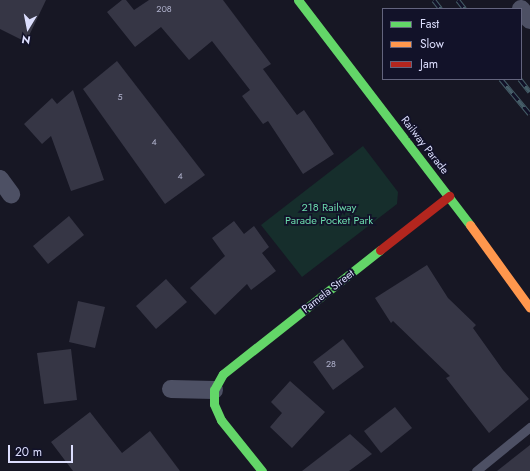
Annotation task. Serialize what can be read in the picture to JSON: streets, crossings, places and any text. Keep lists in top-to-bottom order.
{
  "streets": {
    "street": ["Railway Parade", "Pamela Street"]
  },
  "crossings": [
    ["Railway Parade", "Pamela Street"]
  ],
  "parks": ["218 Railway Parade Pocket Park"],
  "house_numbers": [
    "208",
    "5",
    "4",
    "4",
    "28"
  ],
  "legend": ["Fast", "Slow", "Jam"],
  "scale_bar": "20 m",
  "north": "bottom"
}
